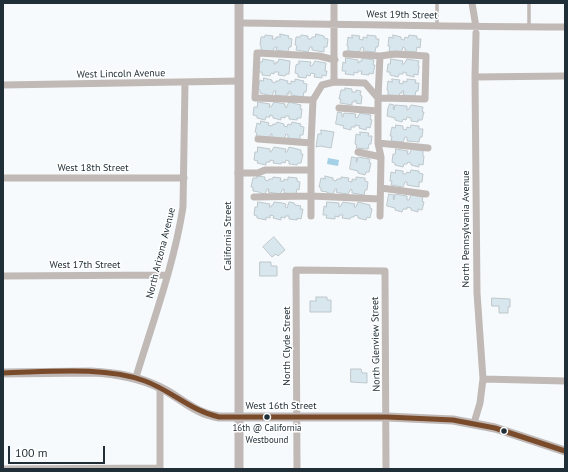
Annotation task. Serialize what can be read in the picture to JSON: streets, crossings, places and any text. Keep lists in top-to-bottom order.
{
  "streets": {
    "street": [
      "West 19th Street",
      "West Lincoln Avenue",
      "West 18th Street",
      "North Pennsylvania Avenue",
      "California Street",
      "North Arizona Avenue",
      "West 17th Street",
      "North Glenview Street",
      "North Clyde Street",
      "West 16th Street"
    ]
  },
  "crossings": [
    ["West 19th Street", "North Pennsylvania Avenue"],
    ["West 19th Street", "California Street"],
    ["West Lincoln Avenue", "California Street"],
    ["West Lincoln Avenue", "North Arizona Avenue"],
    ["West 18th Street", "North Arizona Avenue"],
    ["North Pennsylvania Avenue", "West 16th Street"],
    ["California Street", "West 16th Street"],
    ["North Arizona Avenue", "West 17th Street"],
    ["North Arizona Avenue", "West 16th Street"],
    ["North Glenview Street", "North Clyde Street"],
    ["North Glenview Street", "West 16th Street"],
    ["North Clyde Street", "West 16th Street"]
  ],
  "places": ["16th @ California Westbound"],
  "scale_bar": "100 m"
}
